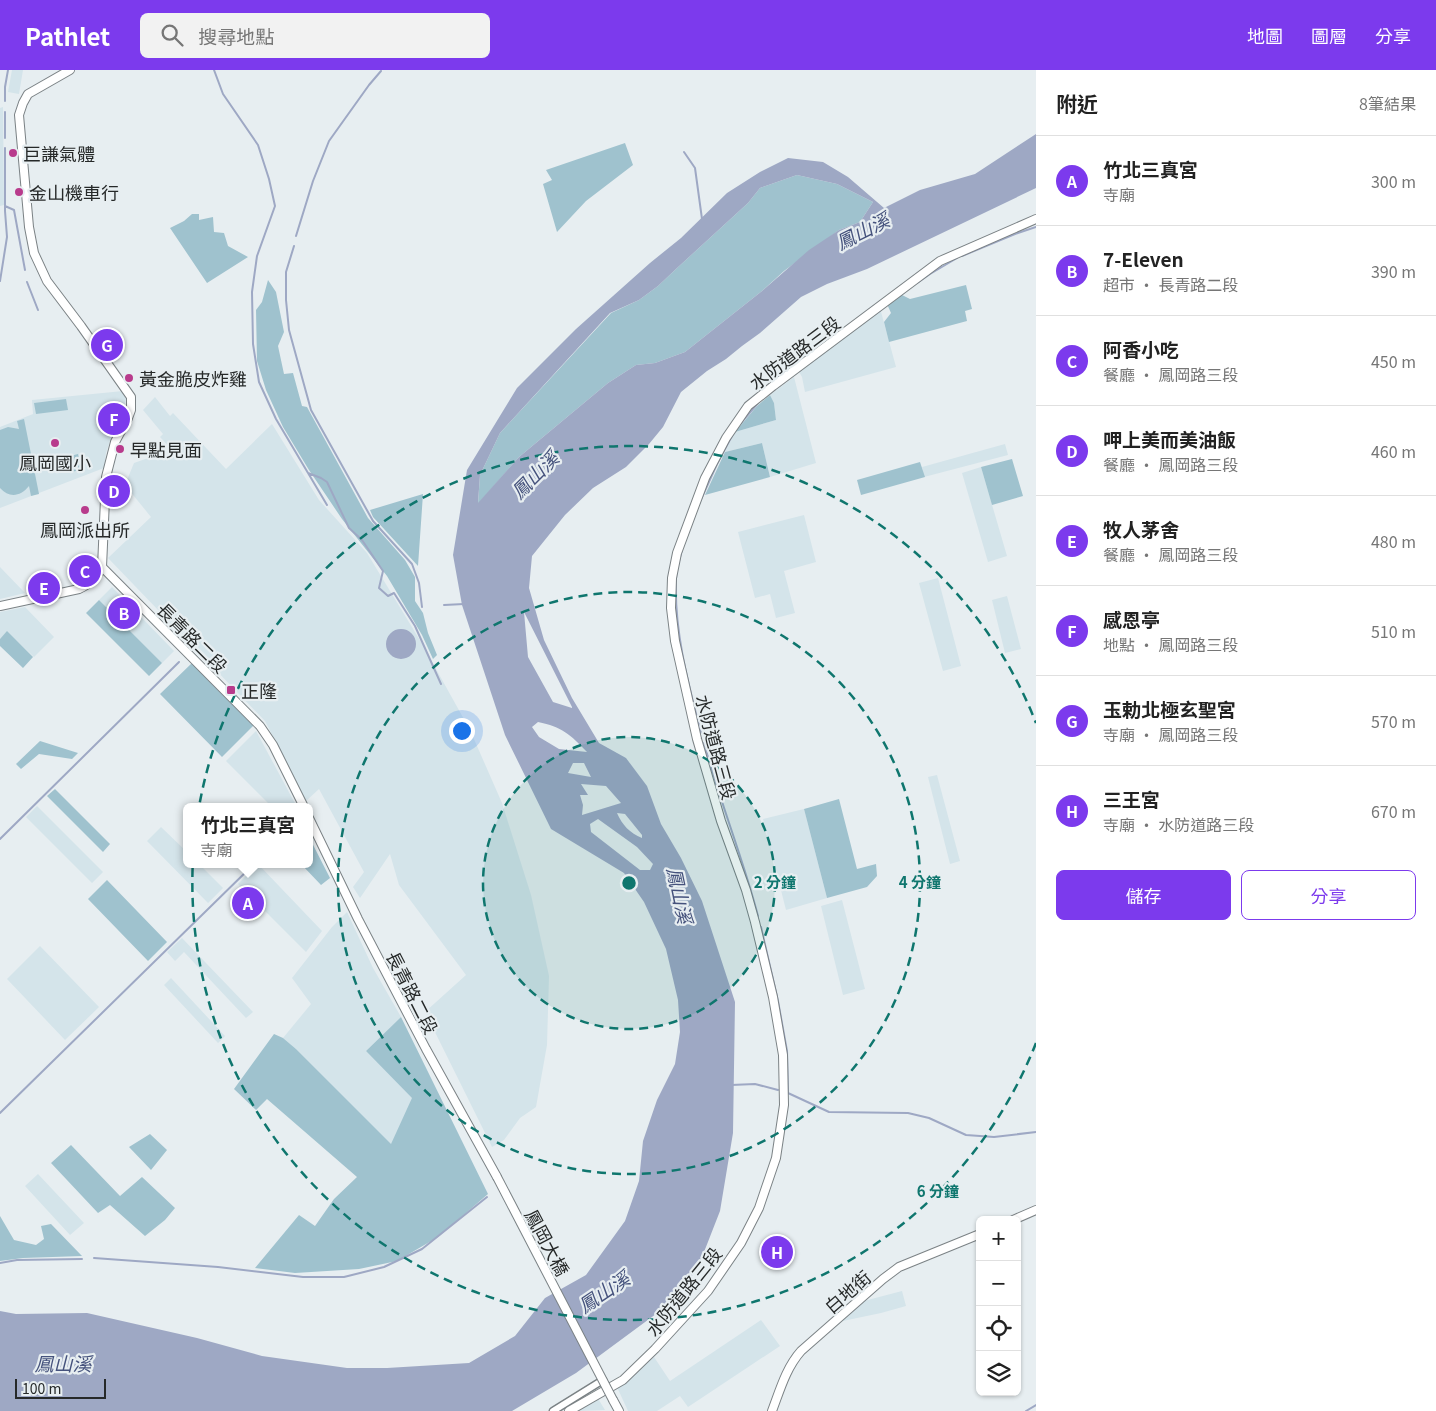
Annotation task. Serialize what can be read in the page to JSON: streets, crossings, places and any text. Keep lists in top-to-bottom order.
{
  "streets": {
    "street": [
      "水防道路三段",
      "長青路二段",
      "鳳岡大橋",
      "白地街"
    ]
  },
  "crossings": [
    ["長青路二段", "鳳岡大橋"]
  ],
  "water": ["鳳山溪"],
  "places": {
    "other": [
      "巨謙氣體",
      "金山機車行",
      "黃金脆皮炸雞",
      "鳳岡國小",
      "早點見面",
      "鳳岡派出所"
    ],
    "transit": ["正隆"]
  },
  "scale_bar": "100 m",
  "page": {
    "header": "Pathlet",
    "search": "搜尋地點",
    "nav": ["地圖", "圖層", "分享"],
    "heading": ["附近", "8筆結果"],
    "list": [
      {
        "mark": "A",
        "name": "竹北三真宮",
        "note": "寺廟",
        "value": "300 m"
      },
      {
        "mark": "B",
        "name": "7-Eleven",
        "note": "超市 · 長青路二段",
        "value": "390 m"
      },
      {
        "mark": "C",
        "name": "阿香小吃",
        "note": "餐廳 · 鳳岡路三段",
        "value": "450 m"
      },
      {
        "mark": "D",
        "name": "呷上美而美油飯",
        "note": "餐廳 · 鳳岡路三段",
        "value": "460 m"
      },
      {
        "mark": "E",
        "name": "牧人茅舍",
        "note": "餐廳 · 鳳岡路三段",
        "value": "480 m"
      },
      {
        "mark": "F",
        "name": "感恩亭",
        "note": "地點 · 鳳岡路三段",
        "value": "510 m"
      },
      {
        "mark": "G",
        "name": "玉勅北極玄聖宮",
        "note": "寺廟 · 鳳岡路三段",
        "value": "570 m"
      },
      {
        "mark": "H",
        "name": "三王宮",
        "note": "寺廟 · 水防道路三段",
        "value": "670 m"
      }
    ],
    "pins": [
      "G",
      "F",
      "D",
      "C",
      "E",
      "B",
      "A",
      "H"
    ],
    "popup": ["竹北三真宮", "寺廟"],
    "buttons": ["儲存", "分享"],
    "map_buttons": ["+", "−"],
    "scale": "100 m"
  },
  "rings": ["2 分鐘", "4 分鐘", "6 分鐘"]
}
